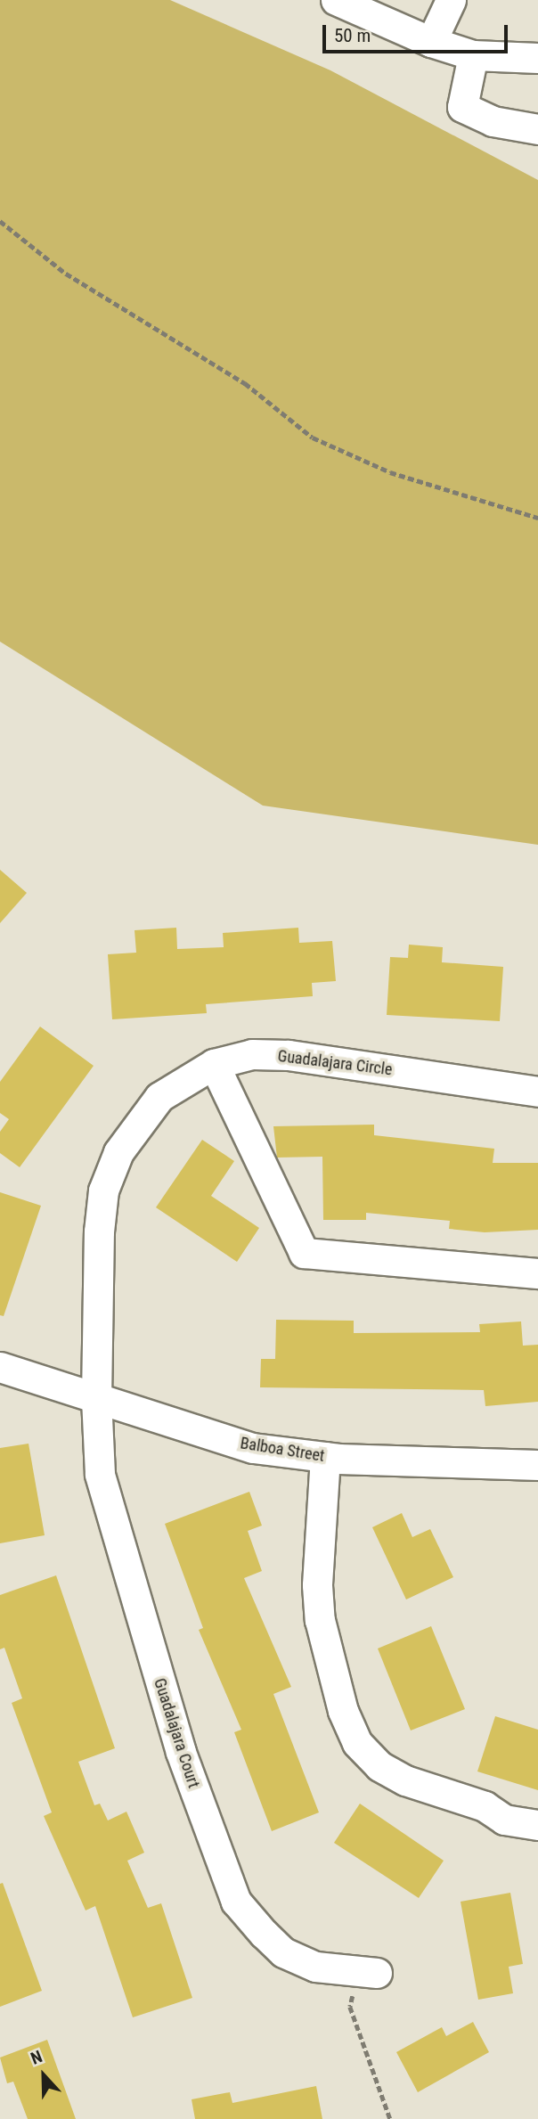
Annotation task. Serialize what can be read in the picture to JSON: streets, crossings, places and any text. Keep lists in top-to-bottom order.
{
  "streets": {
    "street": ["Guadalajara Circle", "Balboa Street", "Guadalajara Court"]
  },
  "crossings": [
    ["Guadalajara Circle", "Balboa Street"],
    ["Guadalajara Circle", "Guadalajara Court"],
    ["Balboa Street", "Guadalajara Court"]
  ],
  "scale_bar": "50 m",
  "north": "top"
}
